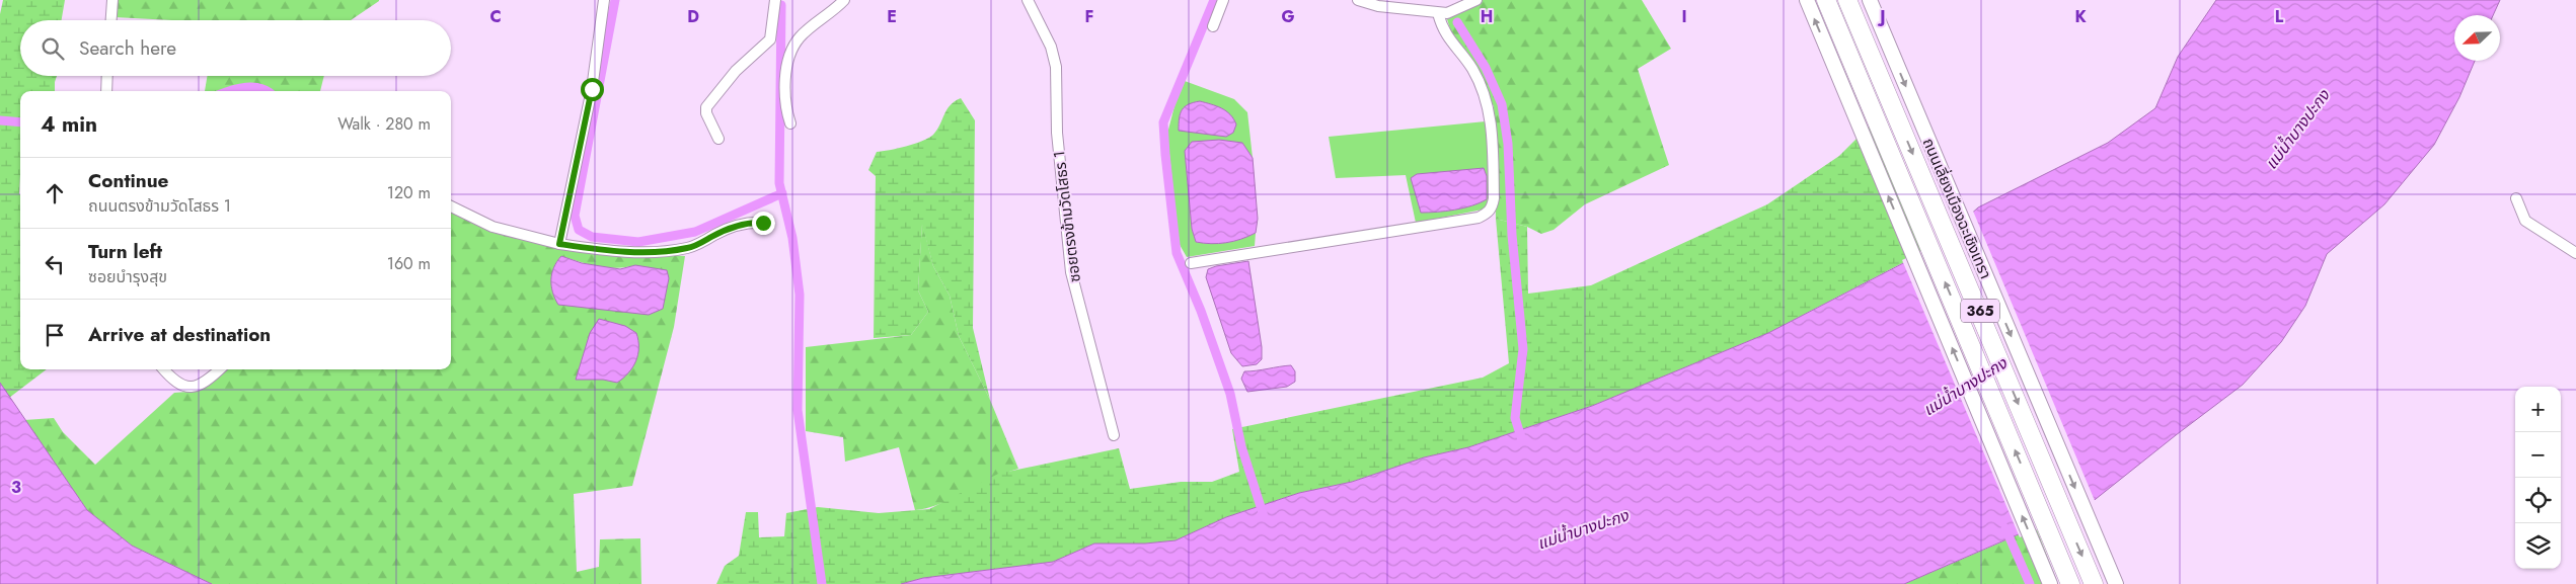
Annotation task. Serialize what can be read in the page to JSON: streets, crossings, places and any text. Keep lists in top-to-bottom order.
{
  "streets": {
    "highway": ["ถนนเลี่ยงเมืองฉะเชิงเทรา", "365"],
    "street": ["ซอยตรงข้ามวัดโสธร 1"]
  },
  "water": ["แม่น้ำบางปะกง"],
  "north": "bottom left",
  "page": {
    "search": "Search here",
    "heading": ["4 min", "Walk · 280 m"],
    "list": [
      ["Continue", "ถนนตรงข้ามวัดโสธร 1", "120 m"],
      ["Turn left", "ซอยบำรุงสุข", "160 m"],
      "Arrive at destination"
    ],
    "map_buttons": ["+", "−"]
  },
  "grid": {
    "columns": [
      "C",
      "D",
      "E",
      "F",
      "G",
      "H",
      "I",
      "J",
      "K",
      "L"
    ],
    "rows": ["3"]
  }
}
